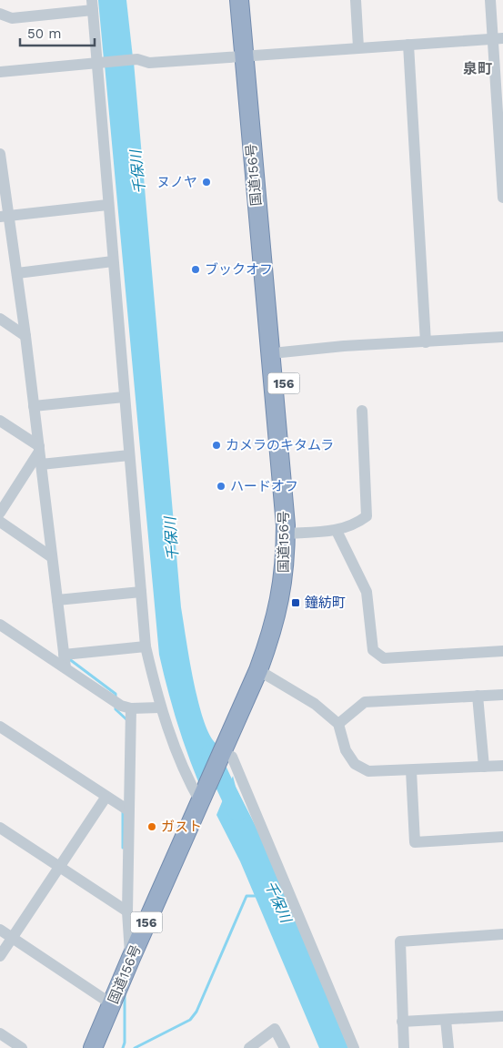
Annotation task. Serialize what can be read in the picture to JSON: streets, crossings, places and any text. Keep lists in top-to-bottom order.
{
  "streets": {
    "highway": ["国道156号", "156"]
  },
  "districts": ["泉町"],
  "water": ["千保川"],
  "places": {
    "other": [
      "ヌノヤ",
      "ブックオフ",
      "カメラのキタムラ",
      "ハードオフ",
      "ガスト"
    ],
    "transit": ["鐘紡町"]
  },
  "scale_bar": "50 m"
}
